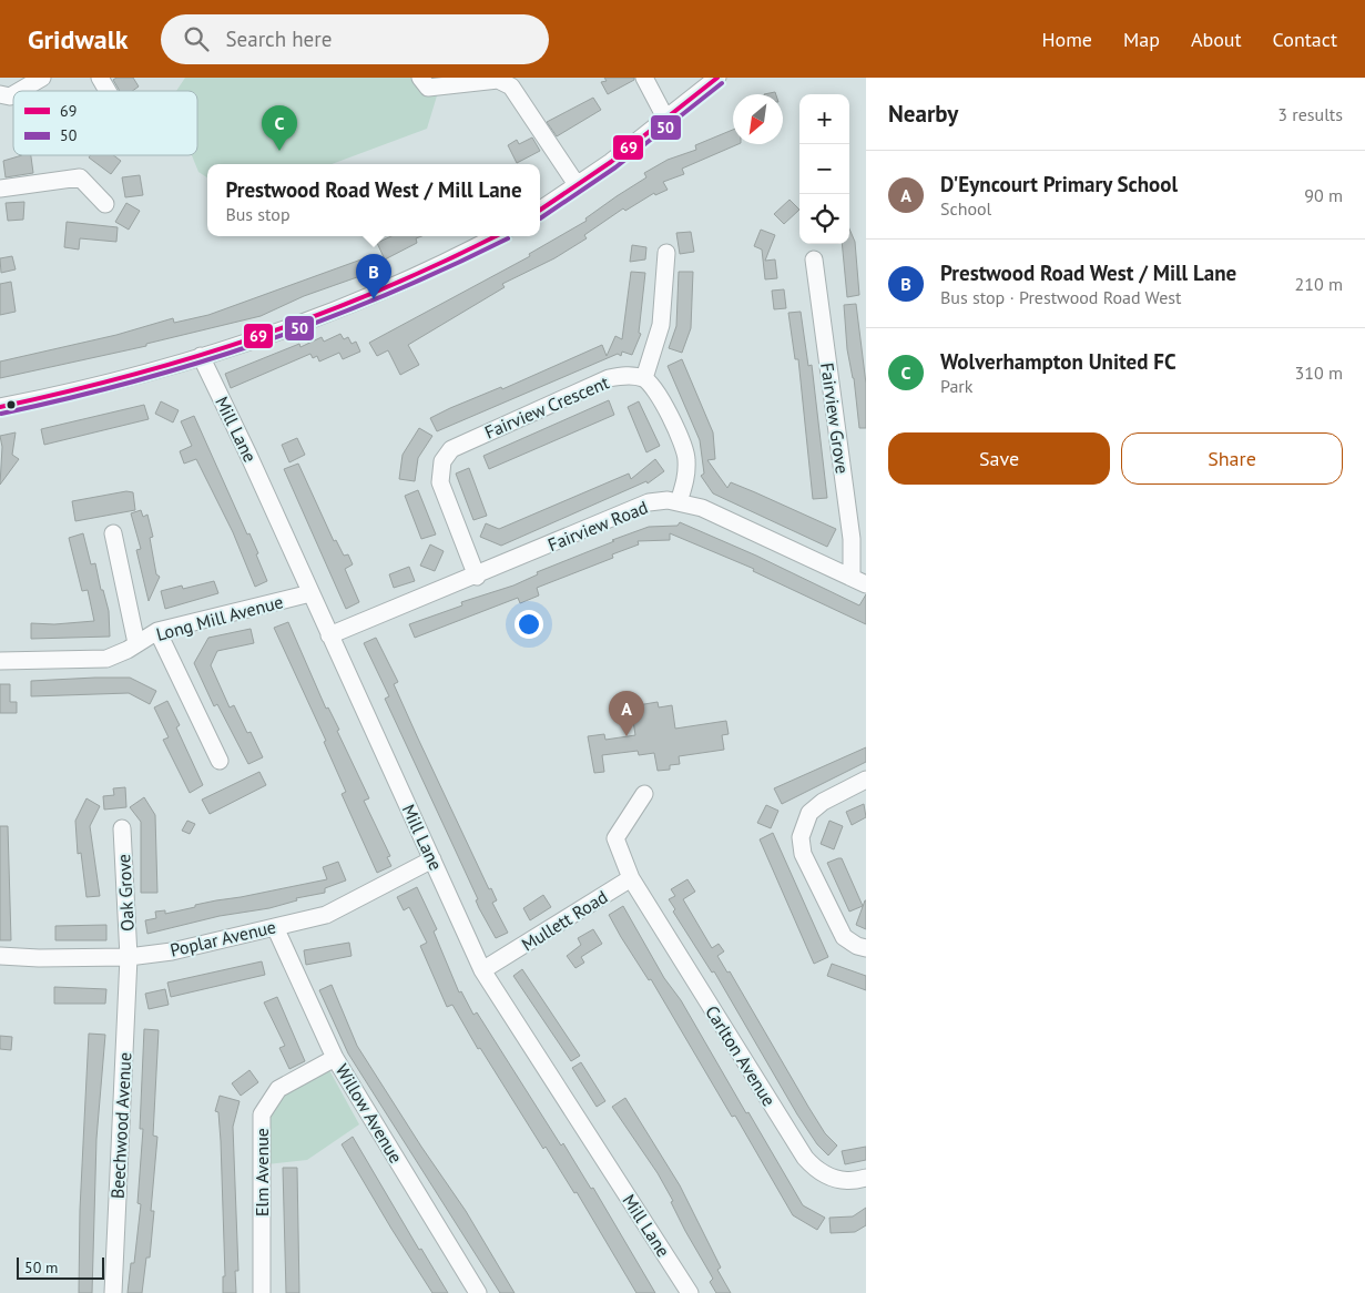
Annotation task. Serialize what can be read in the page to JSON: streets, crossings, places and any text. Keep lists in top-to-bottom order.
{
  "streets": {
    "street": [
      "Fairview Crescent",
      "Fairview Grove",
      "Mill Lane",
      "Fairview Road",
      "Long Mill Avenue",
      "Oak Grove",
      "Mullett Road",
      "Poplar Avenue",
      "Carlton Avenue",
      "Willow Avenue",
      "Beechwood Avenue",
      "Elm Avenue"
    ]
  },
  "crossings": [
    ["Fairview Crescent", "Fairview Road"],
    ["Fairview Grove", "Fairview Road"],
    ["Mill Lane", "Fairview Road"],
    ["Mill Lane", "Long Mill Avenue"],
    ["Mill Lane", "Mullett Road"],
    ["Mill Lane", "Poplar Avenue"],
    ["Oak Grove", "Poplar Avenue"],
    ["Oak Grove", "Beechwood Avenue"],
    ["Mullett Road", "Carlton Avenue"],
    ["Poplar Avenue", "Willow Avenue"],
    ["Poplar Avenue", "Beechwood Avenue"],
    ["Willow Avenue", "Elm Avenue"]
  ],
  "lines": ["transit line 69", "transit line 50"],
  "legend": ["69", "50"],
  "scale_bar": "50 m",
  "north": "bottom left",
  "page": {
    "header": "Gridwalk",
    "search": "Search here",
    "nav": [
      "Home",
      "Map",
      "About",
      "Contact"
    ],
    "heading": ["Nearby", "3 results"],
    "map_buttons": ["+", "−"],
    "pins": ["C", "B", "A"],
    "list": [
      {
        "mark": "A",
        "name": "D'Eyncourt Primary School",
        "note": "School",
        "value": "90 m"
      },
      {
        "mark": "B",
        "name": "Prestwood Road West / Mill Lane",
        "note": "Bus stop · Prestwood Road West",
        "value": "210 m"
      },
      {
        "mark": "C",
        "name": "Wolverhampton United FC",
        "note": "Park",
        "value": "310 m"
      }
    ],
    "popup": ["Prestwood Road West / Mill Lane", "Bus stop"],
    "buttons": ["Save", "Share"],
    "scale": "50 m"
  }
}
